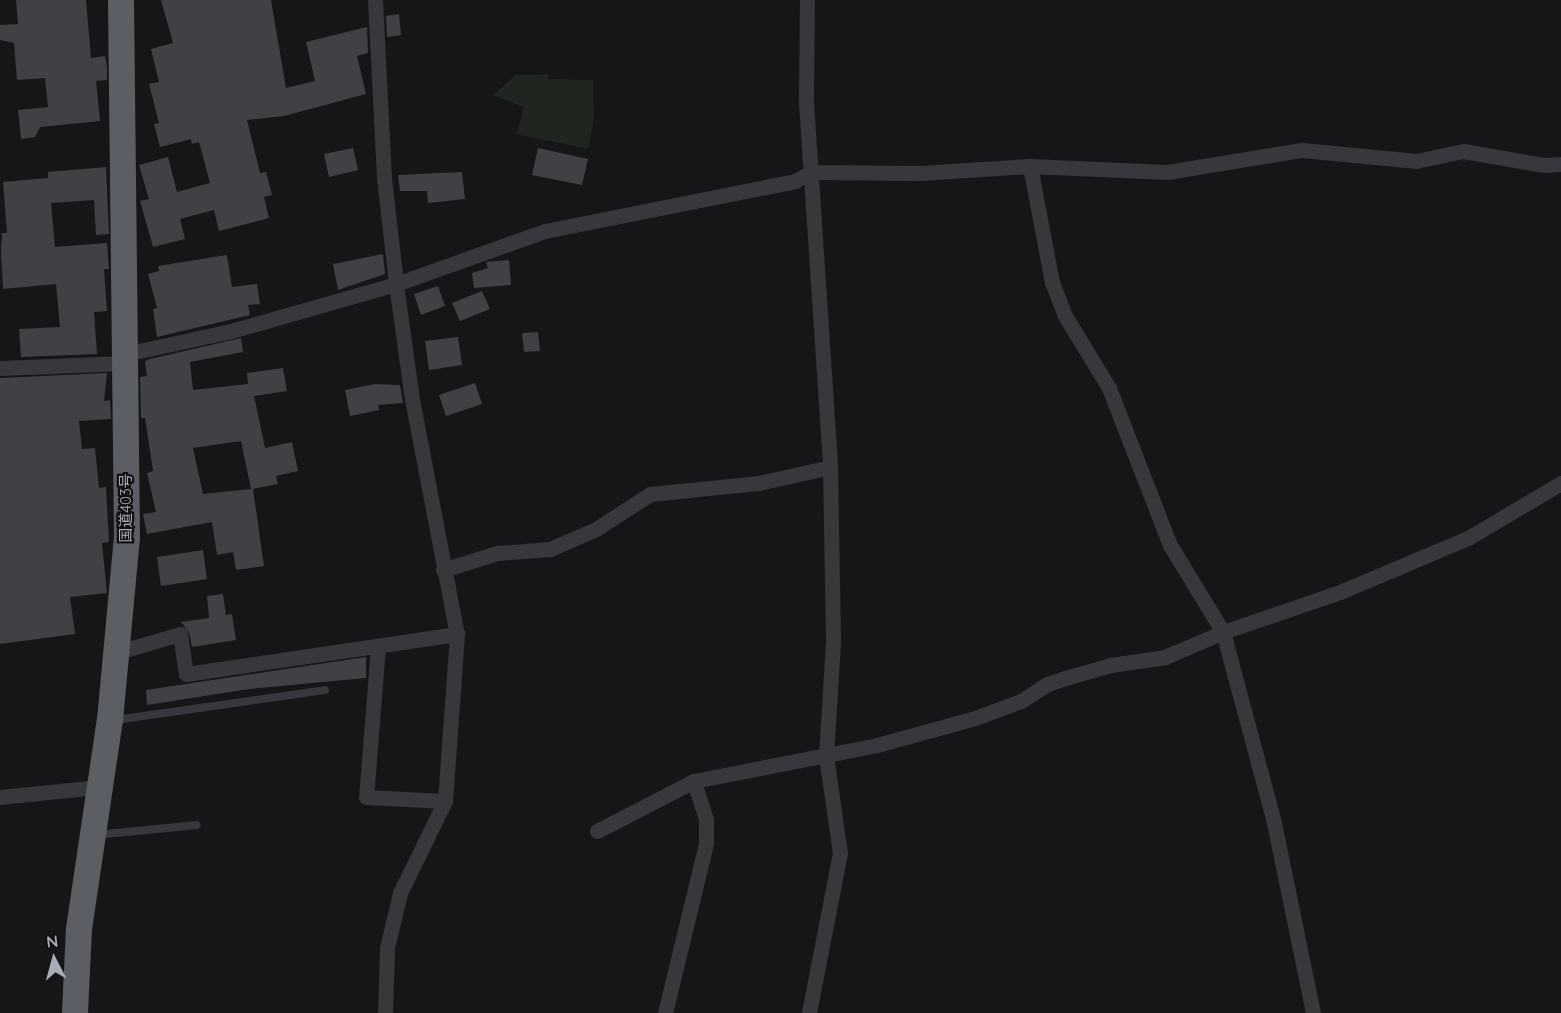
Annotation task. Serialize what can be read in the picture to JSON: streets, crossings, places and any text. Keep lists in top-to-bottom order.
{
  "streets": {
    "highway": ["国道403号"]
  },
  "north": "top"
}
